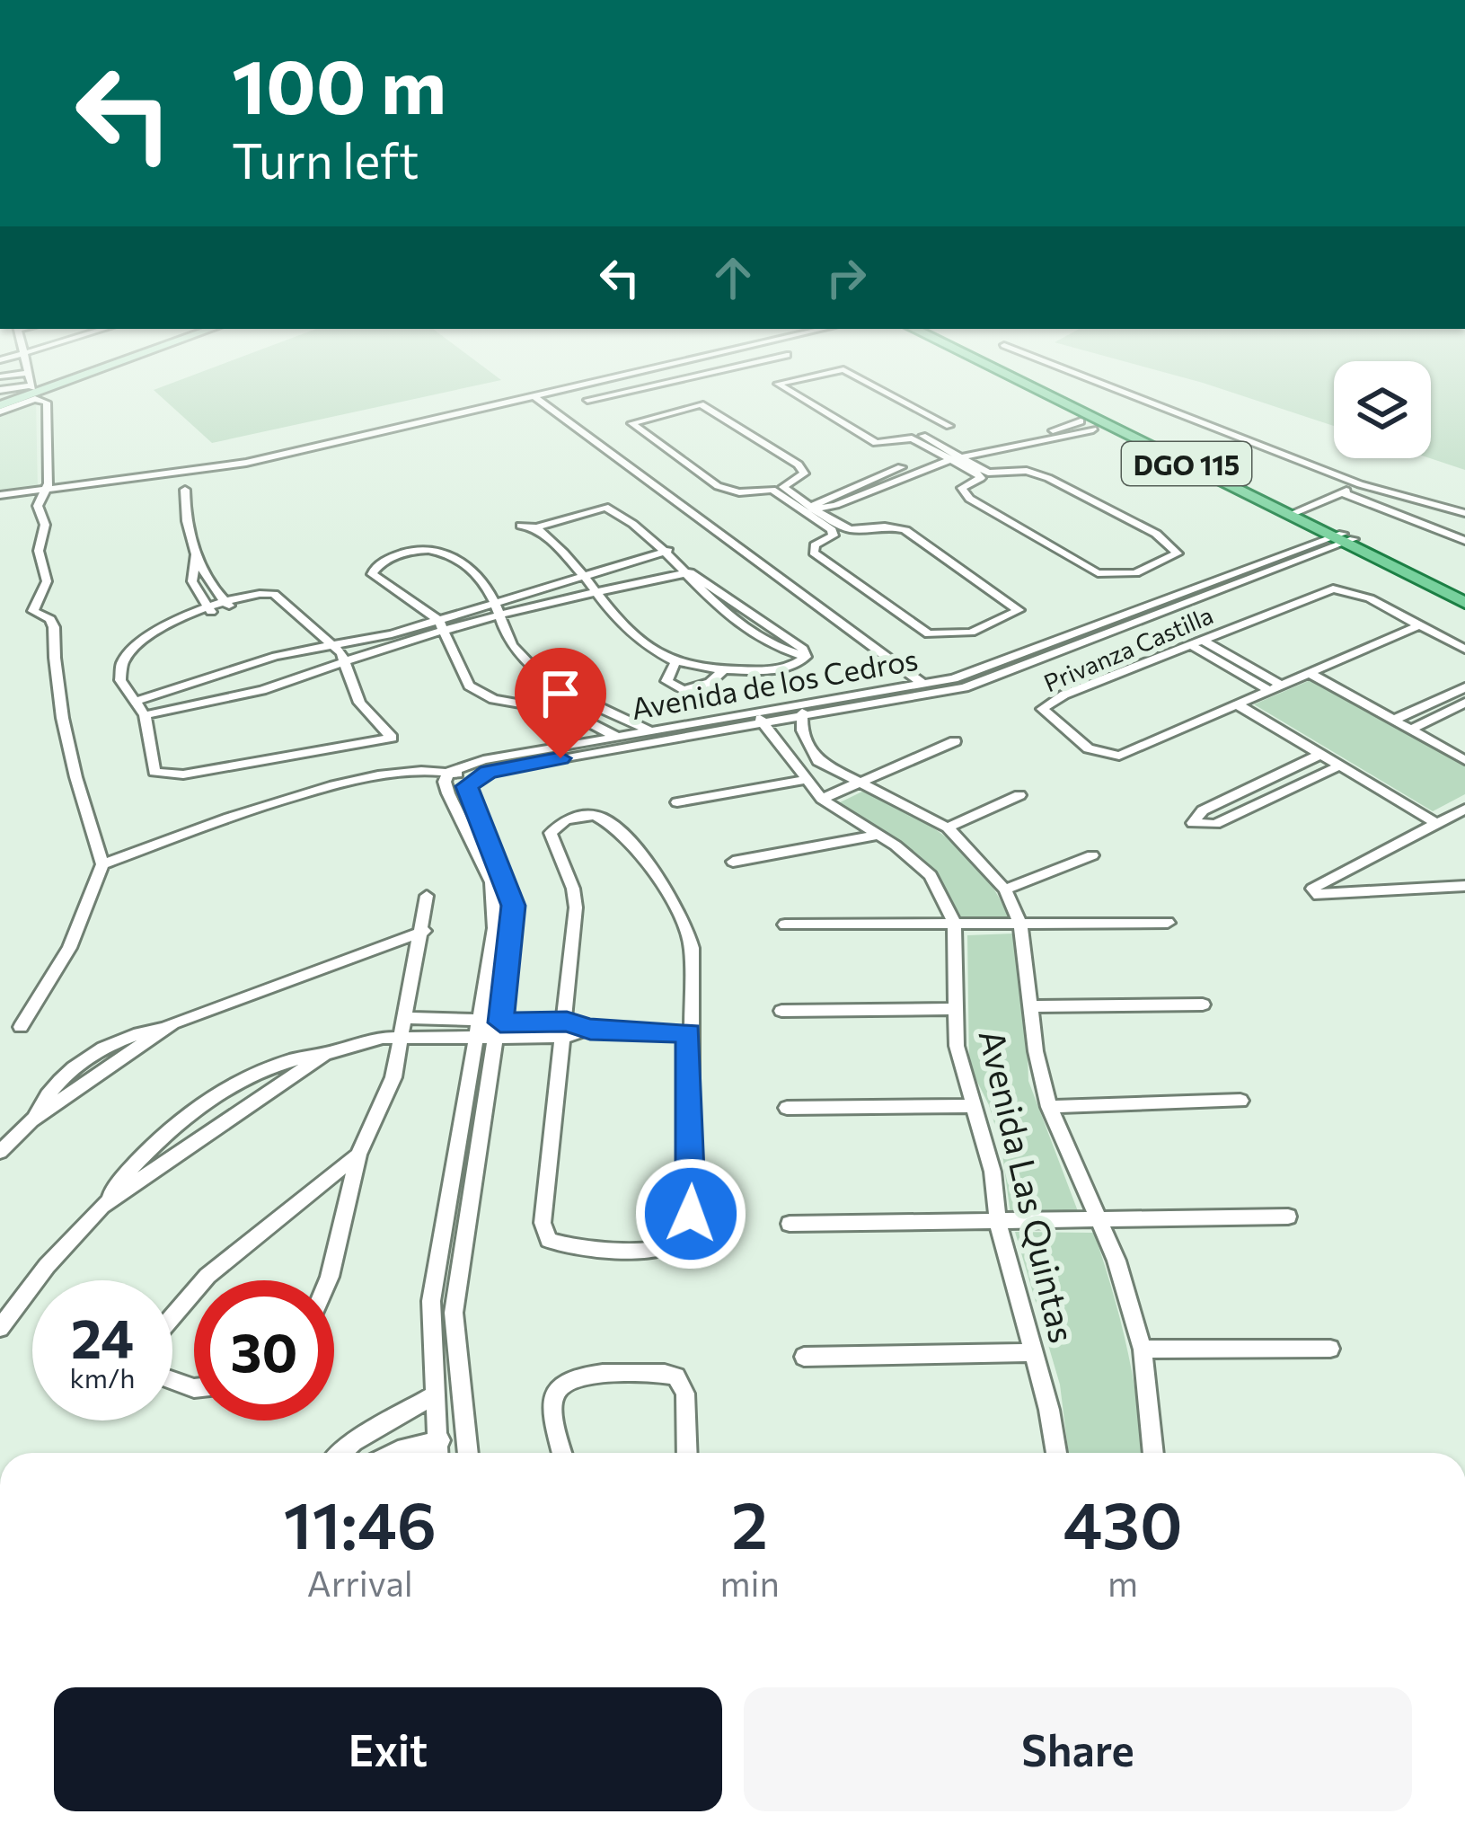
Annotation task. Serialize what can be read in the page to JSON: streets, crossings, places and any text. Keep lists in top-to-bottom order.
{
  "streets": {
    "main road": ["DGO 115"],
    "street": ["Privanza Castilla", "Avenida de los Cedros", "Avenida Las Quintas"]
  },
  "crossings": [
    ["DGO 115", "Avenida de los Cedros"]
  ],
  "page": {
    "turn": ["100 m", "Turn left"],
    "speed": "24 km/h",
    "limit": "30",
    "eta": [
      "11:46",
      "Arrival",
      "2",
      "min",
      "430",
      "m"
    ],
    "buttons": ["Exit", "Share"]
  }
}
